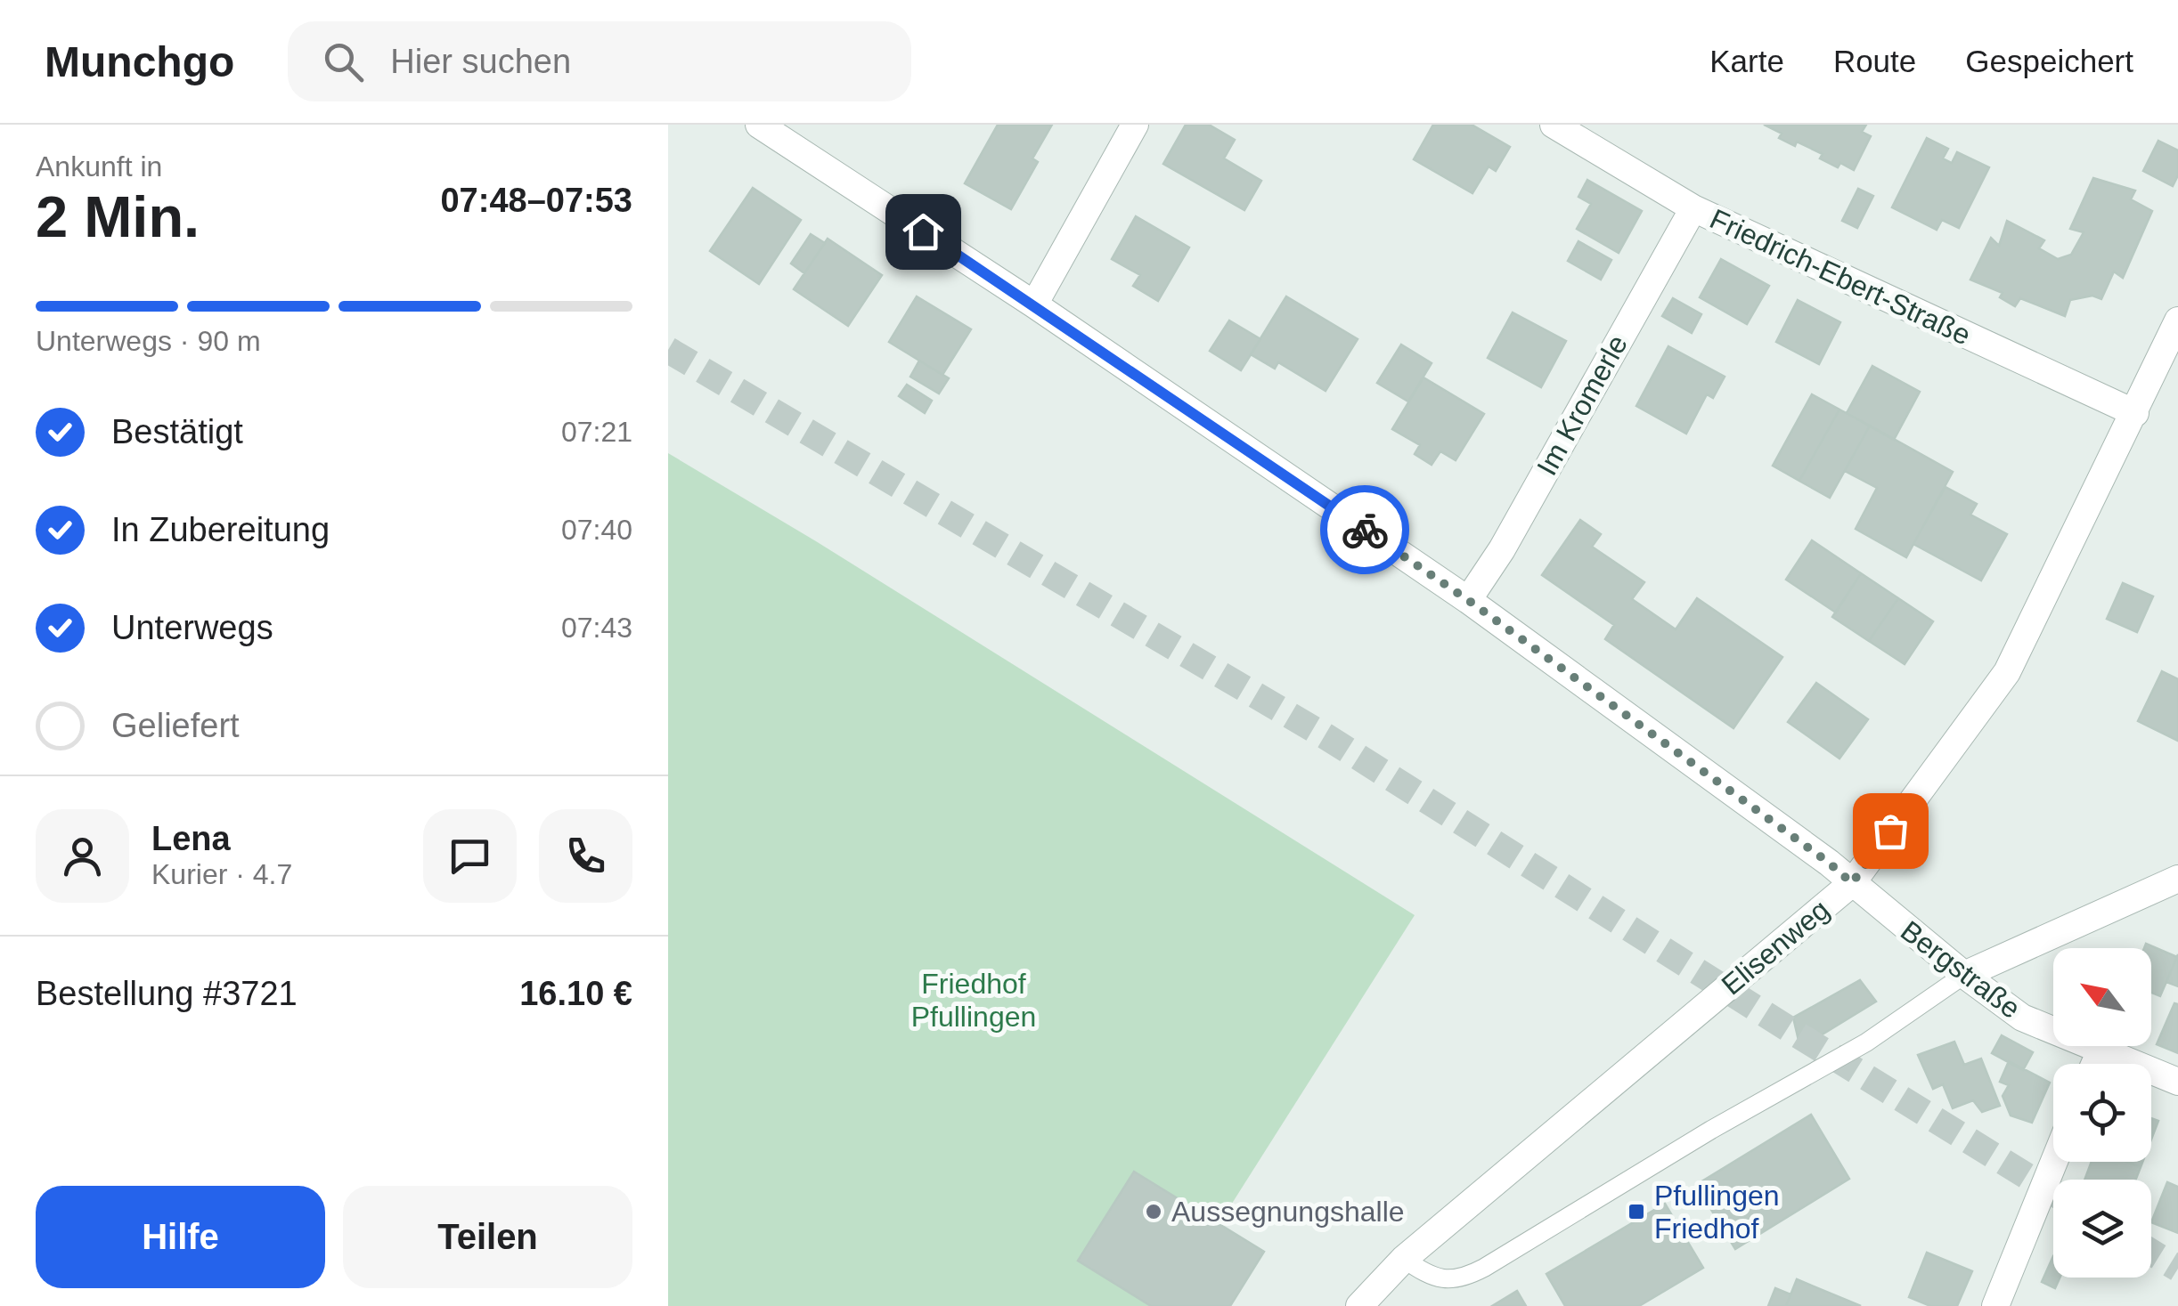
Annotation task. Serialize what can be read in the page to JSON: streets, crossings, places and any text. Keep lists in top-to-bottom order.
{
  "streets": {
    "street": [
      "Friedrich-Ebert-Straße",
      "Im Kromerle",
      "Elisenweg",
      "Bergstraße"
    ]
  },
  "crossings": [
    ["Friedrich-Ebert-Straße", "Im Kromerle"],
    ["Friedrich-Ebert-Straße", "Elisenweg"],
    ["Im Kromerle", "Bergstraße"],
    ["Elisenweg", "Bergstraße"]
  ],
  "parks": ["Friedhof Pfullingen"],
  "places": {
    "other": ["Aussegnungshalle"],
    "transit": ["Pfullingen Friedhof"]
  },
  "north": "top left",
  "page": {
    "header": "Munchgo",
    "search": "Hier suchen",
    "nav": ["Karte", "Route", "Gespeichert"],
    "heading": ["2 Min.", "Ankunft in", "07:48–07:53"],
    "panel": [
      "Lena",
      "Kurier · 4.7",
      "Bestellung #3721",
      "16.10 €"
    ],
    "bar": "Unterwegs · 90 m",
    "list": [
      ["Bestätigt", "07:21"],
      ["In Zubereitung", "07:40"],
      ["Unterwegs", "07:43"],
      "Geliefert"
    ],
    "buttons": ["Hilfe", "Teilen"]
  }
}
